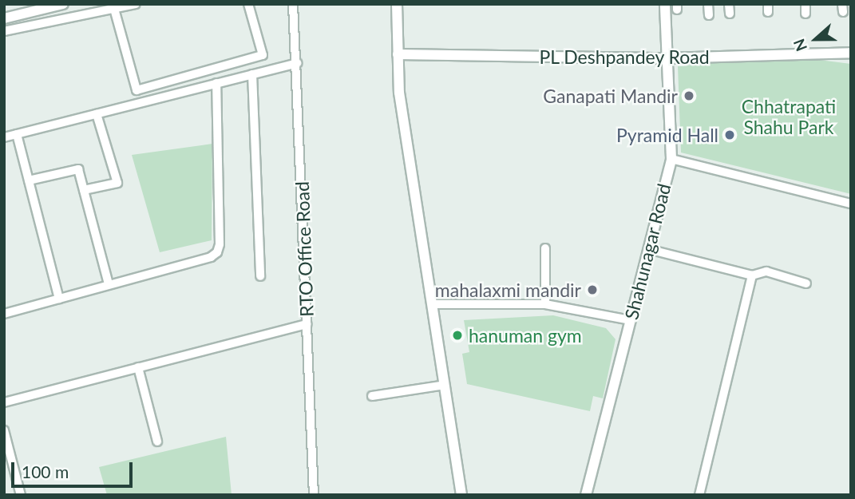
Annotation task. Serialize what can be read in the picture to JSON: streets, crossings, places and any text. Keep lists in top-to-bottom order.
{
  "streets": {
    "street": ["PL Deshpandey Road", "RTO Office Road", "Shahunagar Road"]
  },
  "crossings": [
    ["PL Deshpandey Road", "Shahunagar Road"]
  ],
  "parks": ["Chhatrapati Shahu Park"],
  "places": [
    "Ganapati Mandir",
    "Pyramid Hall",
    "mahalaxmi mandir",
    "hanuman gym"
  ],
  "scale_bar": "100 m",
  "north": "left"
}
